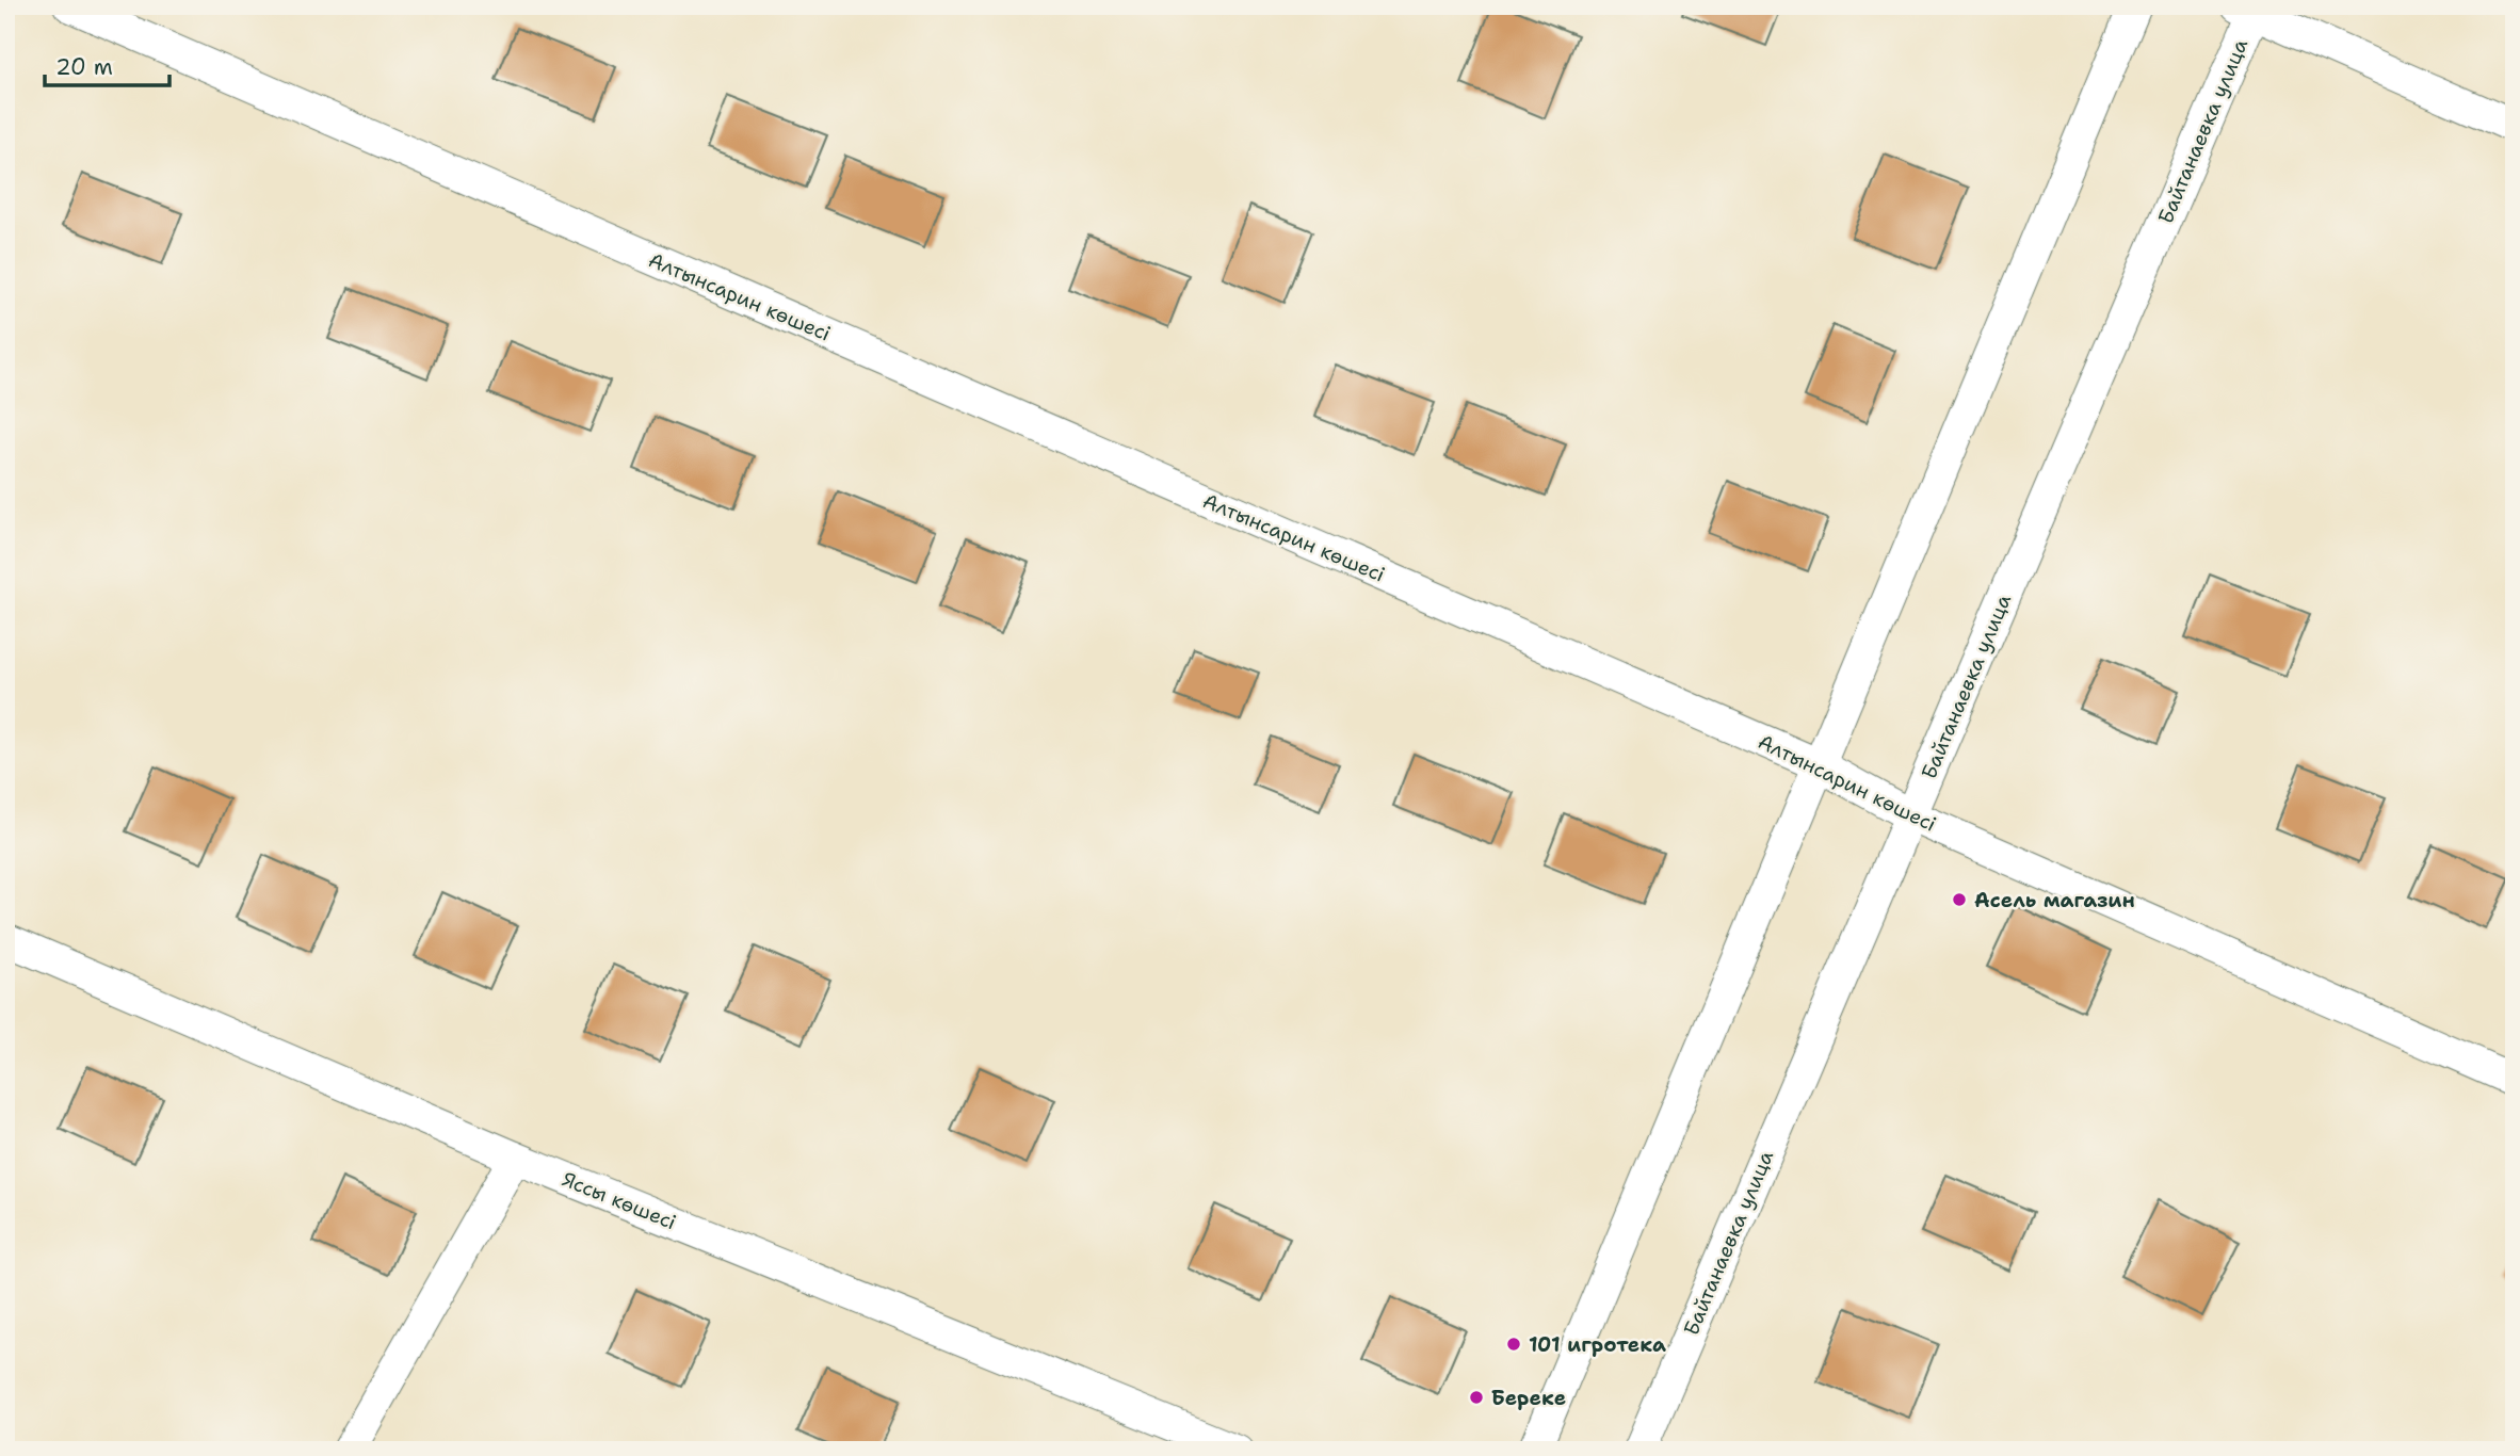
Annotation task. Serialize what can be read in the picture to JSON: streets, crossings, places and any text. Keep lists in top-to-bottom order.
{
  "streets": {
    "street": ["Байтанаевка улица", "Алтынсарин көшесі", "Яссы көшесі"]
  },
  "crossings": [
    ["Байтанаевка улица", "Алтынсарин көшесі"]
  ],
  "places": ["Асель магазин", "101 игротека", "Береке"],
  "scale_bar": "20 m"
}
